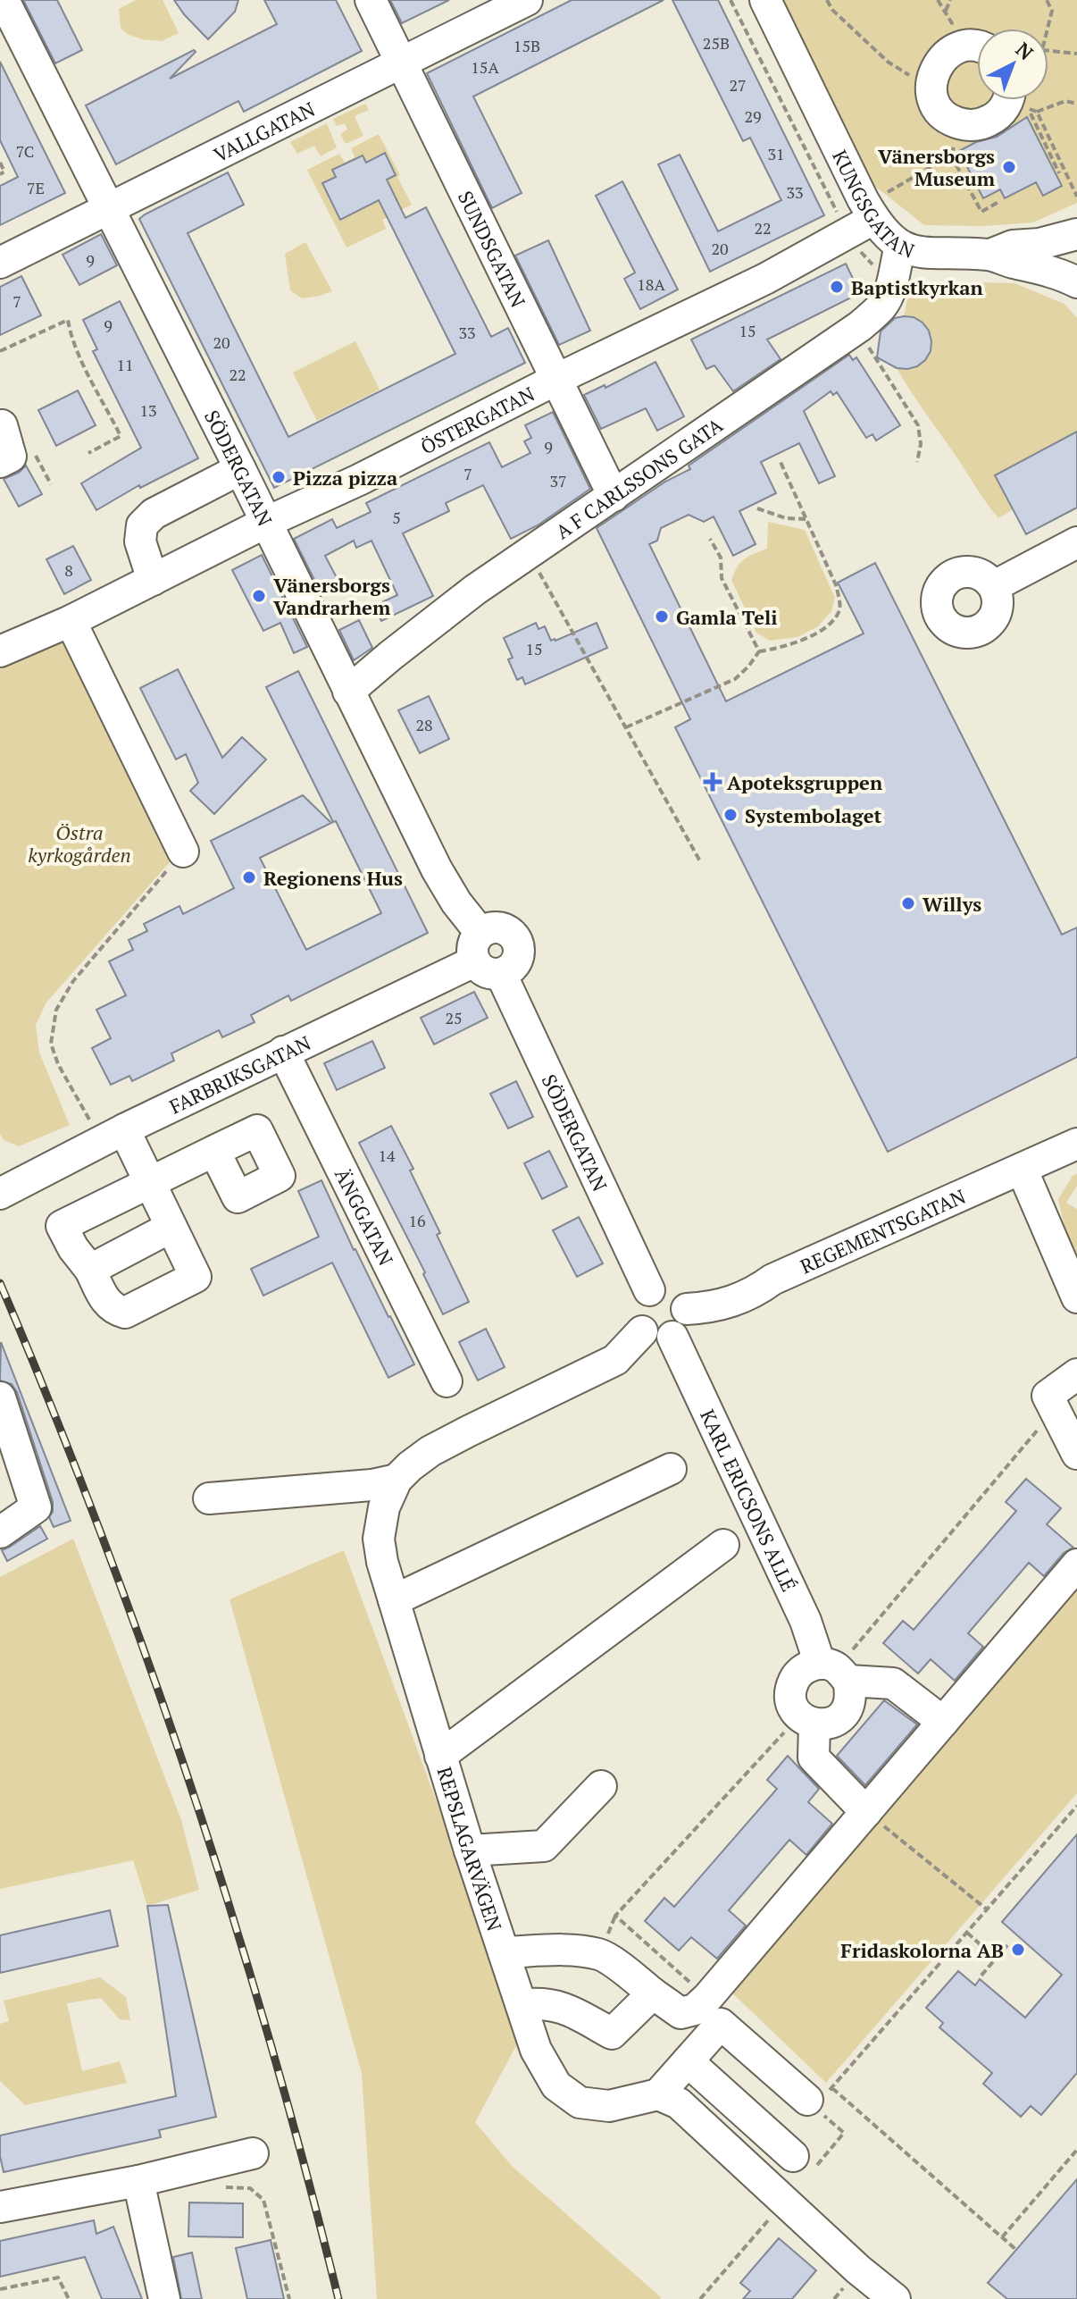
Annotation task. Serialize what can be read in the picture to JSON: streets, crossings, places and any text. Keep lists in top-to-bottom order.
{
  "streets": {
    "street": [
      "VALLGATAN",
      "KUNGSGATAN",
      "SUNDSGATAN",
      "ÖSTERGATAN",
      "SÖDERGATAN",
      "A F CARLSSONS GATA",
      "FARBRIKSGATAN",
      "ÄNGGATAN",
      "REGEMENTSGATAN",
      "KARL ERICSONS ALLÉ",
      "REPSLAGARVÄGEN"
    ]
  },
  "crossings": [
    ["VALLGATAN", "SUNDSGATAN"],
    ["VALLGATAN", "SÖDERGATAN"],
    ["KUNGSGATAN", "ÖSTERGATAN"],
    ["KUNGSGATAN", "A F CARLSSONS GATA"],
    ["SUNDSGATAN", "ÖSTERGATAN"],
    ["SUNDSGATAN", "A F CARLSSONS GATA"],
    ["ÖSTERGATAN", "SÖDERGATAN"],
    ["SÖDERGATAN", "A F CARLSSONS GATA"],
    ["SÖDERGATAN", "FARBRIKSGATAN"],
    ["SÖDERGATAN", "REGEMENTSGATAN"],
    ["SÖDERGATAN", "KARL ERICSONS ALLÉ"],
    ["SÖDERGATAN", "REPSLAGARVÄGEN"],
    ["FARBRIKSGATAN", "ÄNGGATAN"],
    ["REGEMENTSGATAN", "KARL ERICSONS ALLÉ"],
    ["REGEMENTSGATAN", "REPSLAGARVÄGEN"],
    ["KARL ERICSONS ALLÉ", "REPSLAGARVÄGEN"]
  ],
  "parks": ["Östra kyrkogården"],
  "places": {
    "other": [
      "Vänersborgs Museum",
      "Baptistkyrkan",
      "Pizza pizza",
      "Vänersborgs Vandrarhem",
      "Gamla Teli",
      "Systembolaget",
      "Regionens Hus",
      "Willys",
      "Fridaskolorna AB"
    ],
    "health": ["Apoteksgruppen"]
  },
  "house_numbers": [
    "25B",
    "15B",
    "15A",
    "27",
    "29",
    "7C",
    "31",
    "7E",
    "33",
    "22",
    "20",
    "9",
    "18A",
    "7",
    "9",
    "15",
    "33",
    "20",
    "11",
    "22",
    "13",
    "9",
    "7",
    "37",
    "5",
    "8",
    "15",
    "28",
    "25",
    "14",
    "16"
  ],
  "north": "top right"
}
